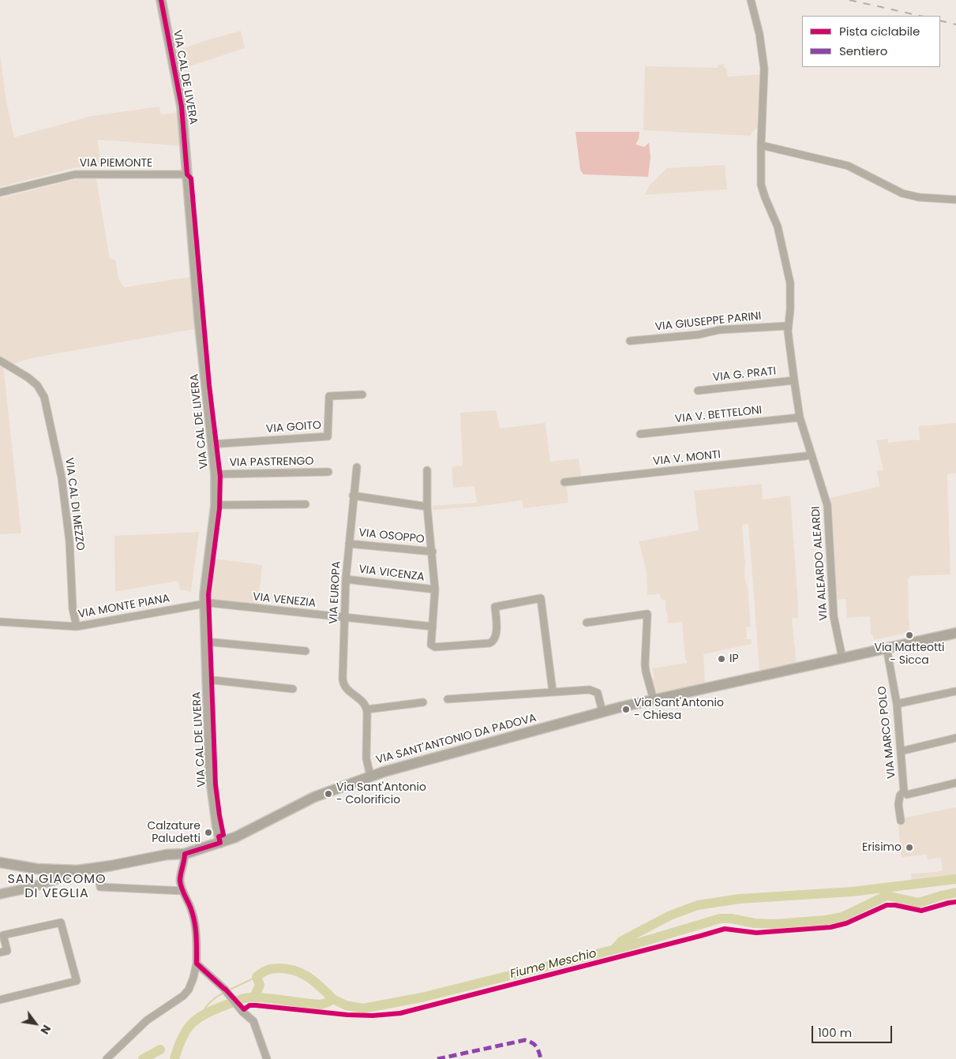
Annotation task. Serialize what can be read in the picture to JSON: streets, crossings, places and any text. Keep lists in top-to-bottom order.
{
  "streets": {
    "main road": ["VIA SANT'ANTONIO DA PADOVA"],
    "street": [
      "VIA CAL DE LIVERA",
      "VIA PIEMONTE",
      "VIA GIUSEPPE PARINI",
      "VIA G. PRATI",
      "VIA V. BETTELONI",
      "VIA GOITO",
      "VIA V. MONTI",
      "VIA PASTRENGO",
      "VIA CAL DI MEZZO",
      "VIA OSOPPO",
      "VIA ALEARDO ALEARDI",
      "VIA VICENZA",
      "VIA EUROPA",
      "VIA VENEZIA",
      "VIA MONTE PIANA",
      "VIA MARCO POLO"
    ]
  },
  "crossings": [
    ["VIA CAL DE LIVERA", "VIA PIEMONTE"],
    ["VIA CAL DE LIVERA", "VIA GOITO"],
    ["VIA CAL DE LIVERA", "VIA PASTRENGO"],
    ["VIA CAL DE LIVERA", "VIA VENEZIA"],
    ["VIA CAL DE LIVERA", "VIA MONTE PIANA"],
    ["VIA CAL DE LIVERA", "VIA SANT'ANTONIO DA PADOVA"],
    ["VIA GIUSEPPE PARINI", "VIA ALEARDO ALEARDI"],
    ["VIA G. PRATI", "VIA ALEARDO ALEARDI"],
    ["VIA V. BETTELONI", "VIA ALEARDO ALEARDI"],
    ["VIA V. MONTI", "VIA ALEARDO ALEARDI"],
    ["VIA CAL DI MEZZO", "VIA MONTE PIANA"],
    ["VIA OSOPPO", "VIA EUROPA"],
    ["VIA ALEARDO ALEARDI", "VIA SANT'ANTONIO DA PADOVA"],
    ["VIA VICENZA", "VIA EUROPA"],
    ["VIA EUROPA", "VIA VENEZIA"],
    ["VIA VENEZIA", "VIA MONTE PIANA"],
    ["VIA MARCO POLO", "VIA SANT'ANTONIO DA PADOVA"]
  ],
  "districts": ["SAN GIACOMO DI VEGLIA"],
  "water": ["Fiume Meschio"],
  "places": [
    "Via Matteotti - Sicca",
    "IP",
    "Via Sant'Antonio - Chiesa",
    "Via Sant'Antonio - Colorificio",
    "Calzature Paludetti",
    "Erisimo"
  ],
  "legend": ["Pista ciclabile", "Sentiero"],
  "scale_bar": "100 m",
  "north": "bottom right"
}
